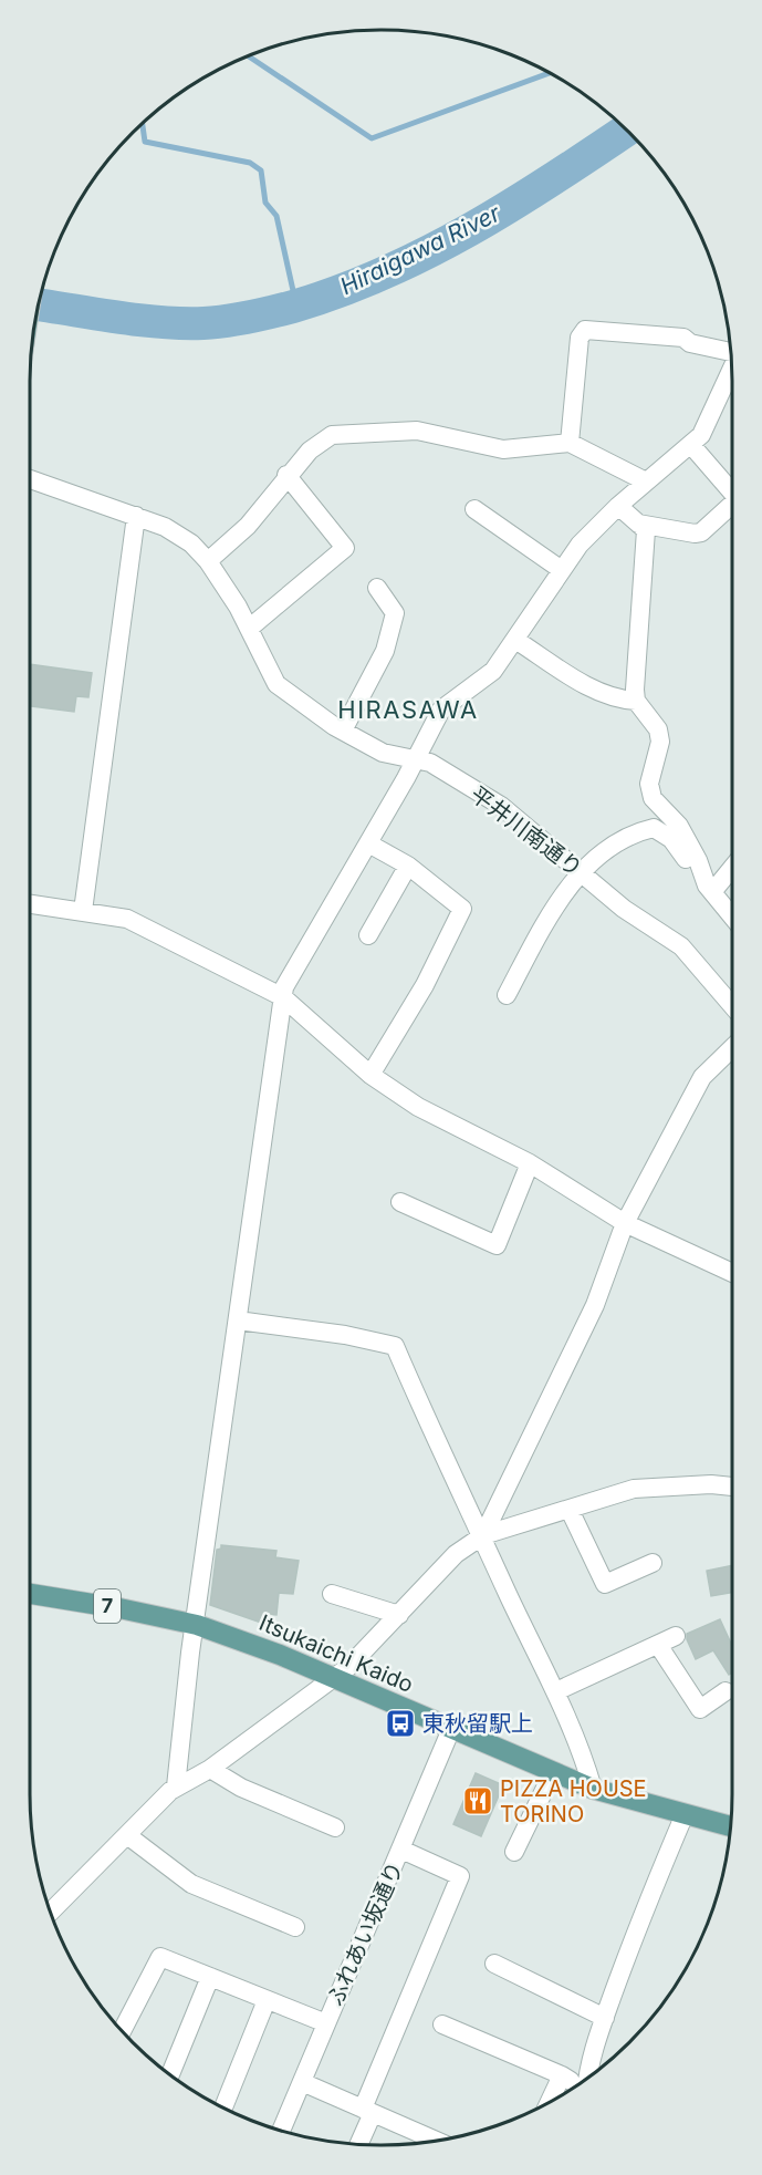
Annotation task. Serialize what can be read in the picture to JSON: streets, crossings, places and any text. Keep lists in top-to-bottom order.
{
  "streets": {
    "main road": ["7", "Itsukaichi Kaido"],
    "street": ["平井川南通り", "ふれあい坂通り"]
  },
  "crossings": [
    ["Itsukaichi Kaido", "ふれあい坂通り"]
  ],
  "districts": ["HIRASAWA"],
  "water": ["Hiraigawa River"],
  "places": {
    "bus stop": ["東秋留駅上"],
    "restaurant": ["PIZZA HOUSE TORINO"]
  }
}
